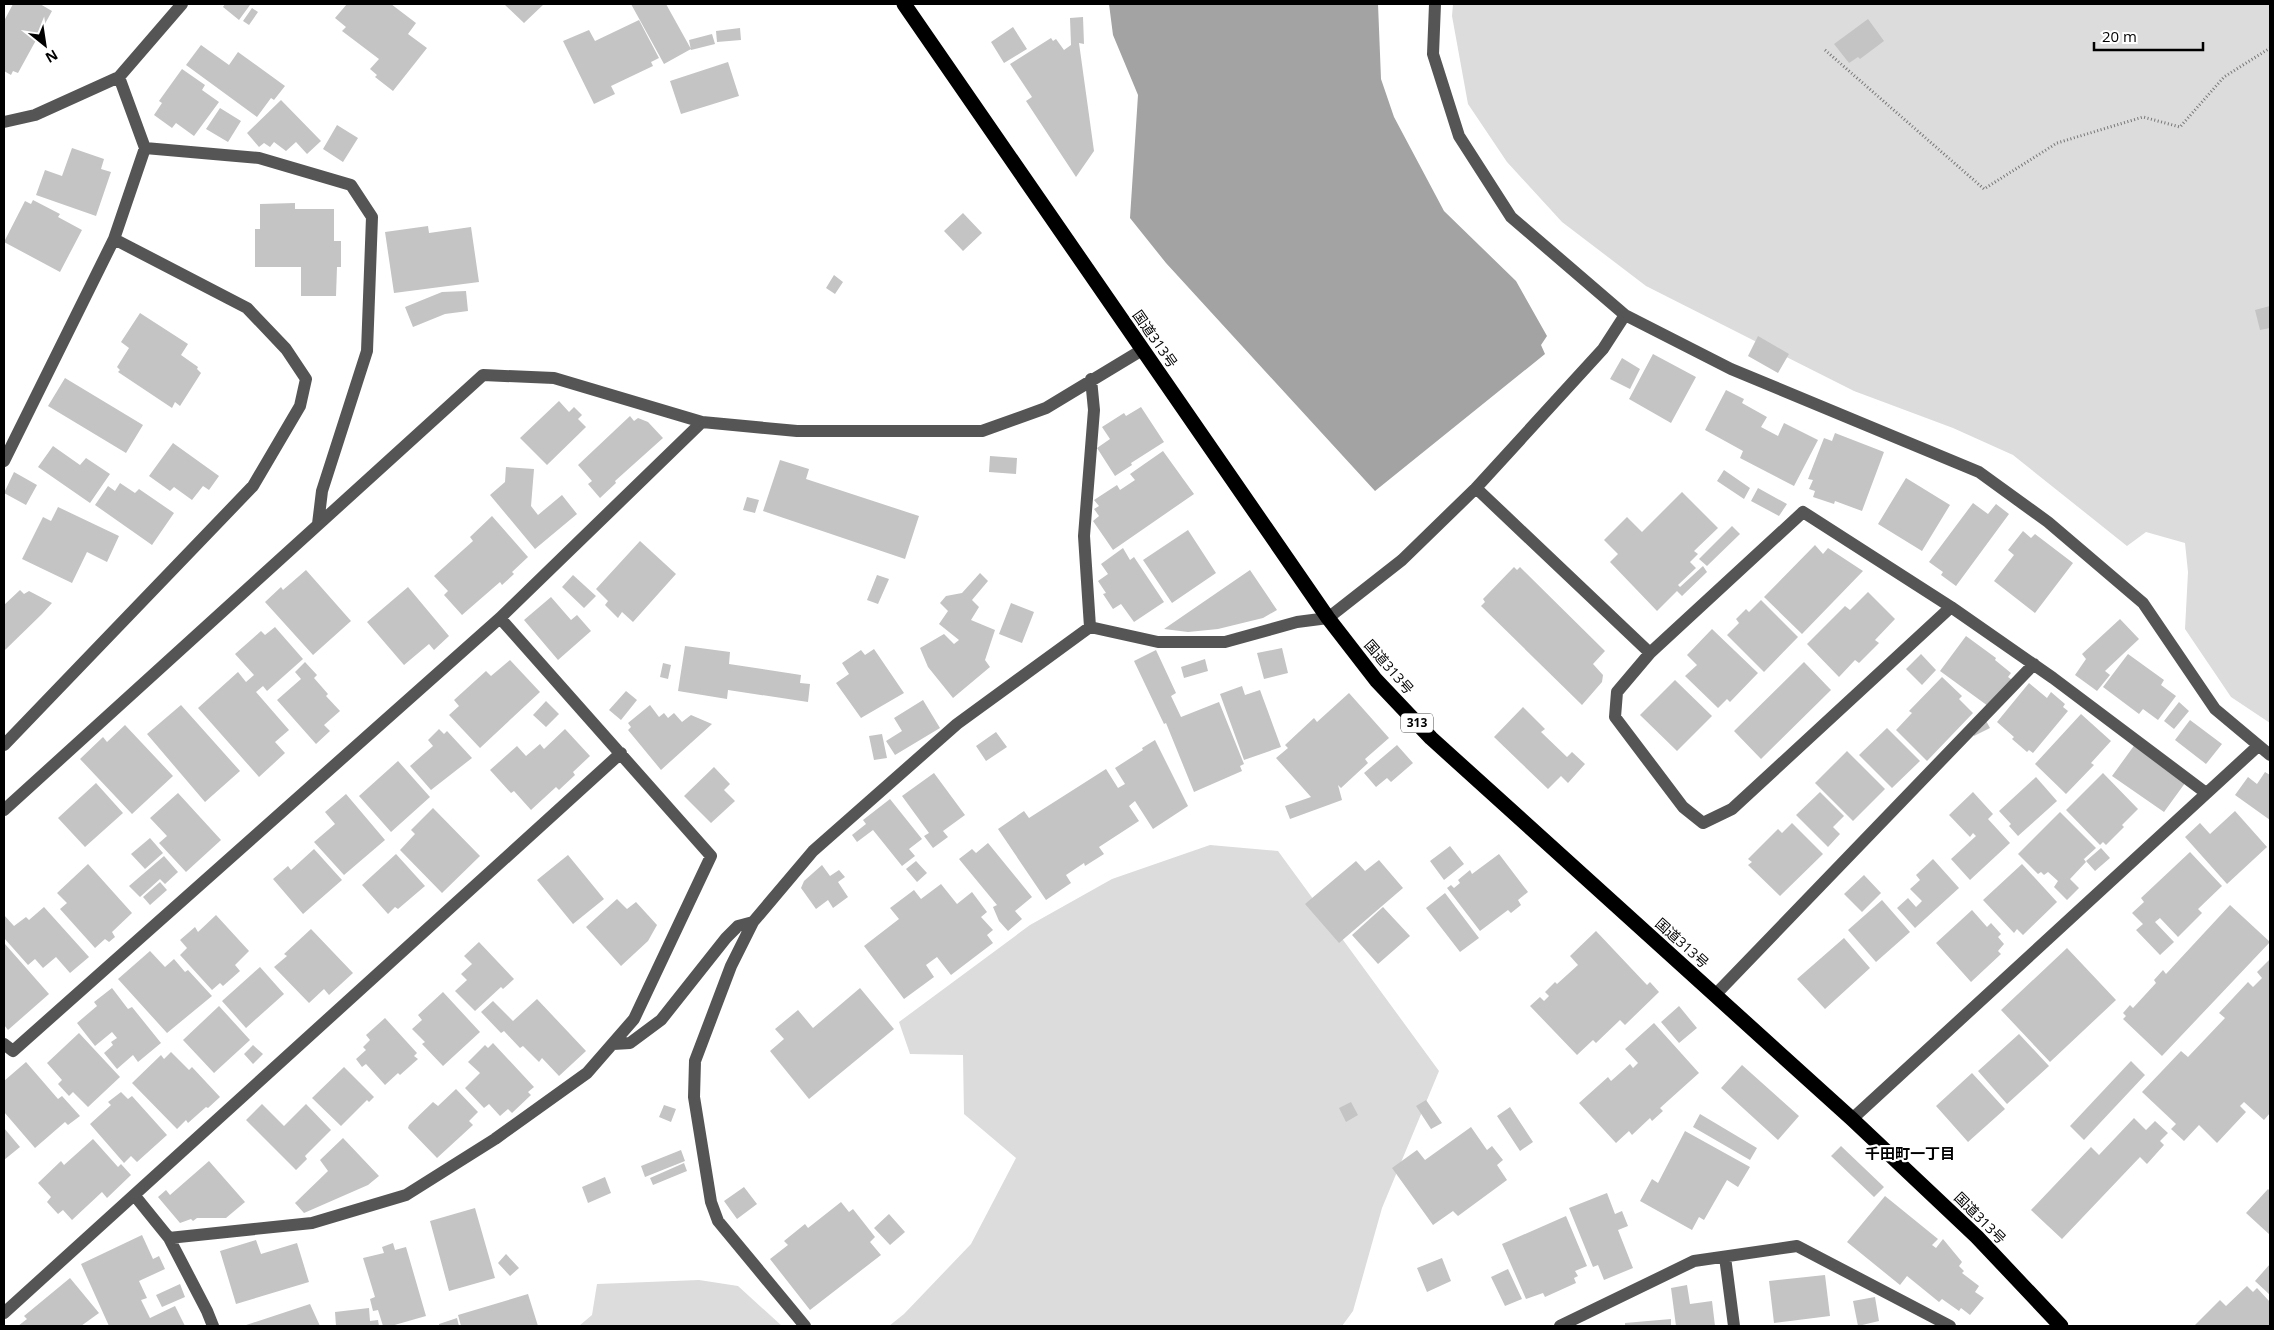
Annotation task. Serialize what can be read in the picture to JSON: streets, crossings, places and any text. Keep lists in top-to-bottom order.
{
  "streets": {
    "highway": ["国道313号", "313"]
  },
  "districts": ["千田町一丁目"],
  "scale_bar": "20 m",
  "north": "bottom right"
}
